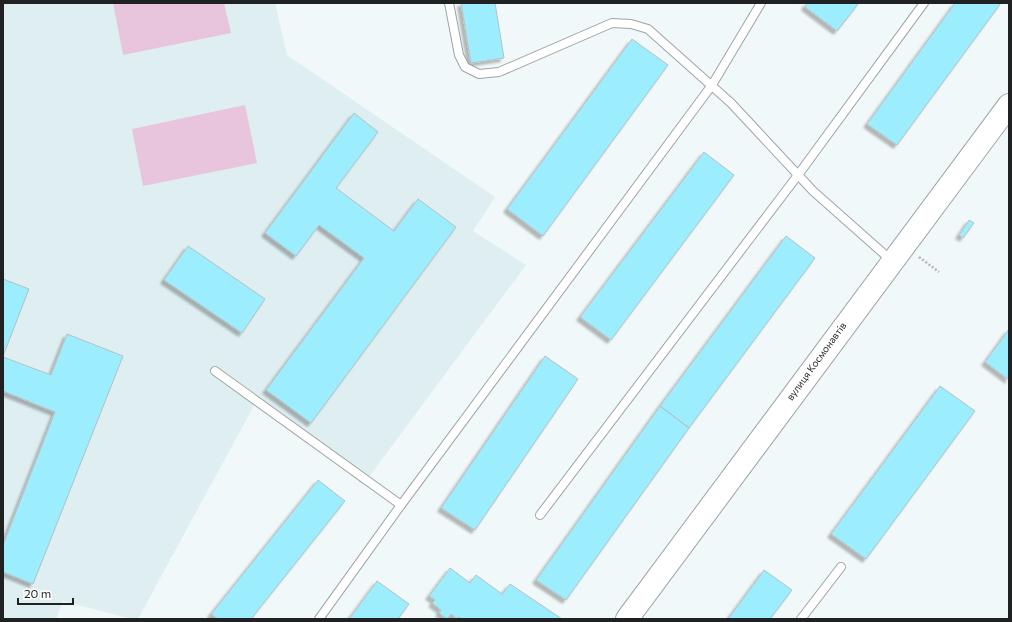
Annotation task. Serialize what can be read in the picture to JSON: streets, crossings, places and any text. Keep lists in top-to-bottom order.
{
  "streets": {
    "main road": ["вулиця Космонавтів"]
  },
  "scale_bar": "20 m"
}
